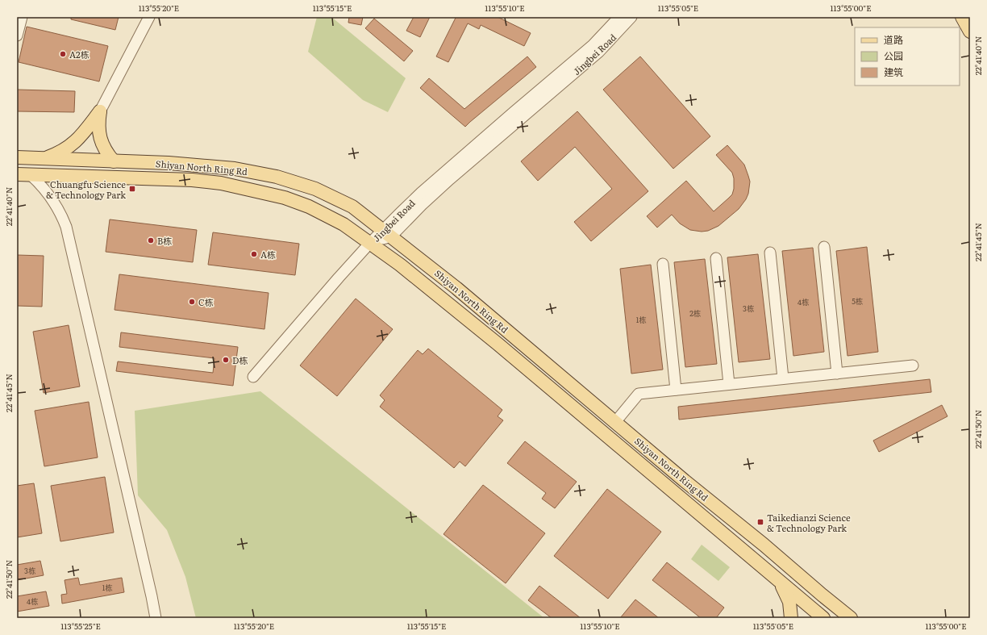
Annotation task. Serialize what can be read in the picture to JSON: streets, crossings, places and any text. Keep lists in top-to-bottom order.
{
  "streets": {
    "main road": ["Shiyan North Ring Rd"],
    "street": ["Jingbei Road"]
  },
  "crossings": [
    ["Jingbei Road", "Shiyan North Ring Rd"]
  ],
  "places": {
    "other": [
      "A2栋",
      "B栋",
      "A栋",
      "C栋",
      "D栋"
    ],
    "transit": ["Chuangfu Science & Technology Park", "Taikedianzi Science & Technology Park"]
  },
  "house_numbers": [
    "5栋",
    "4栋",
    "3栋",
    "2栋",
    "1栋",
    "3栋",
    "1栋",
    "4栋"
  ],
  "legend": ["道路", "公园", "建筑"],
  "coordinates": [
    "113°55'20\"E",
    "113°55'15\"E",
    "113°55'10\"E",
    "113°55'05\"E",
    "113°55'00\"E",
    "22°41'40\"N",
    "22°41'45\"N",
    "22°41'50\"N",
    "113°55'25\"E"
  ]
}
